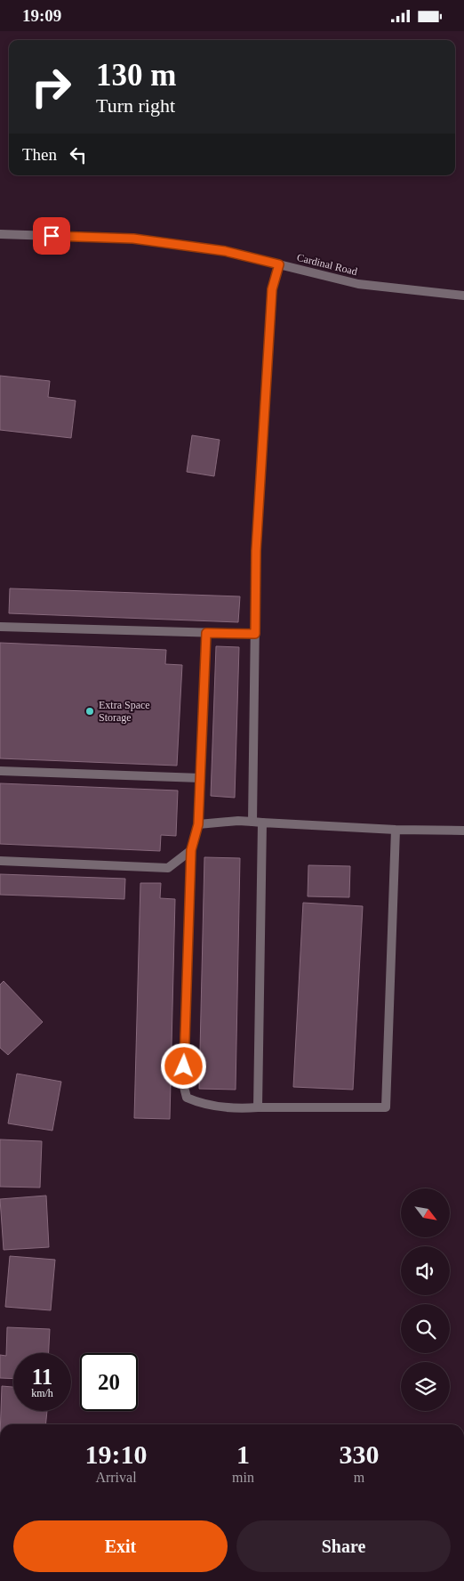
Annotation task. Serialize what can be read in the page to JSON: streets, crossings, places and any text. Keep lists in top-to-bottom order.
{
  "streets": {
    "street": ["Cardinal Road"]
  },
  "places": ["Extra Space Storage"],
  "north": "bottom right",
  "page": {
    "status": "19:09",
    "turn": ["130 m", "Turn right"],
    "then": "Then",
    "speed": "11 km/h",
    "limit": "20",
    "eta": [
      "19:10",
      "Arrival",
      "1",
      "min",
      "330",
      "m"
    ],
    "buttons": ["Exit", "Share"]
  }
}
